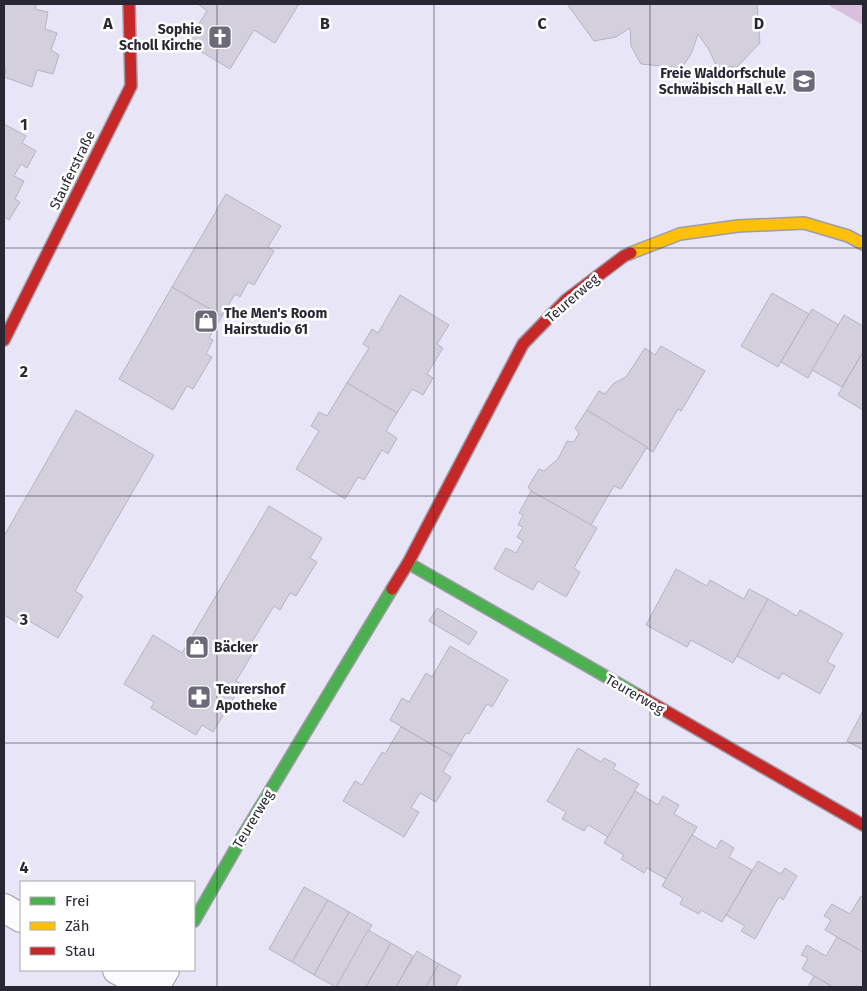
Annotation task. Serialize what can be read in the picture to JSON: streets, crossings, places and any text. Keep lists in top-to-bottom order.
{
  "streets": {
    "street": ["Stauferstraße", "Teurerweg"]
  },
  "places": {
    "church": ["Sophie Scholl Kirche"],
    "school or university": ["Freie Waldorfschule Schwäbisch Hall e.V."],
    "shop": ["The Men's Room Hairstudio 61", "Bäcker"],
    "pharmacy": ["Teurershof Apotheke"]
  },
  "legend": ["Frei", "Zäh", "Stau"],
  "grid": {
    "columns": [
      "A",
      "B",
      "C",
      "D"
    ],
    "rows": [
      "1",
      "2",
      "3",
      "4"
    ]
  }
}
